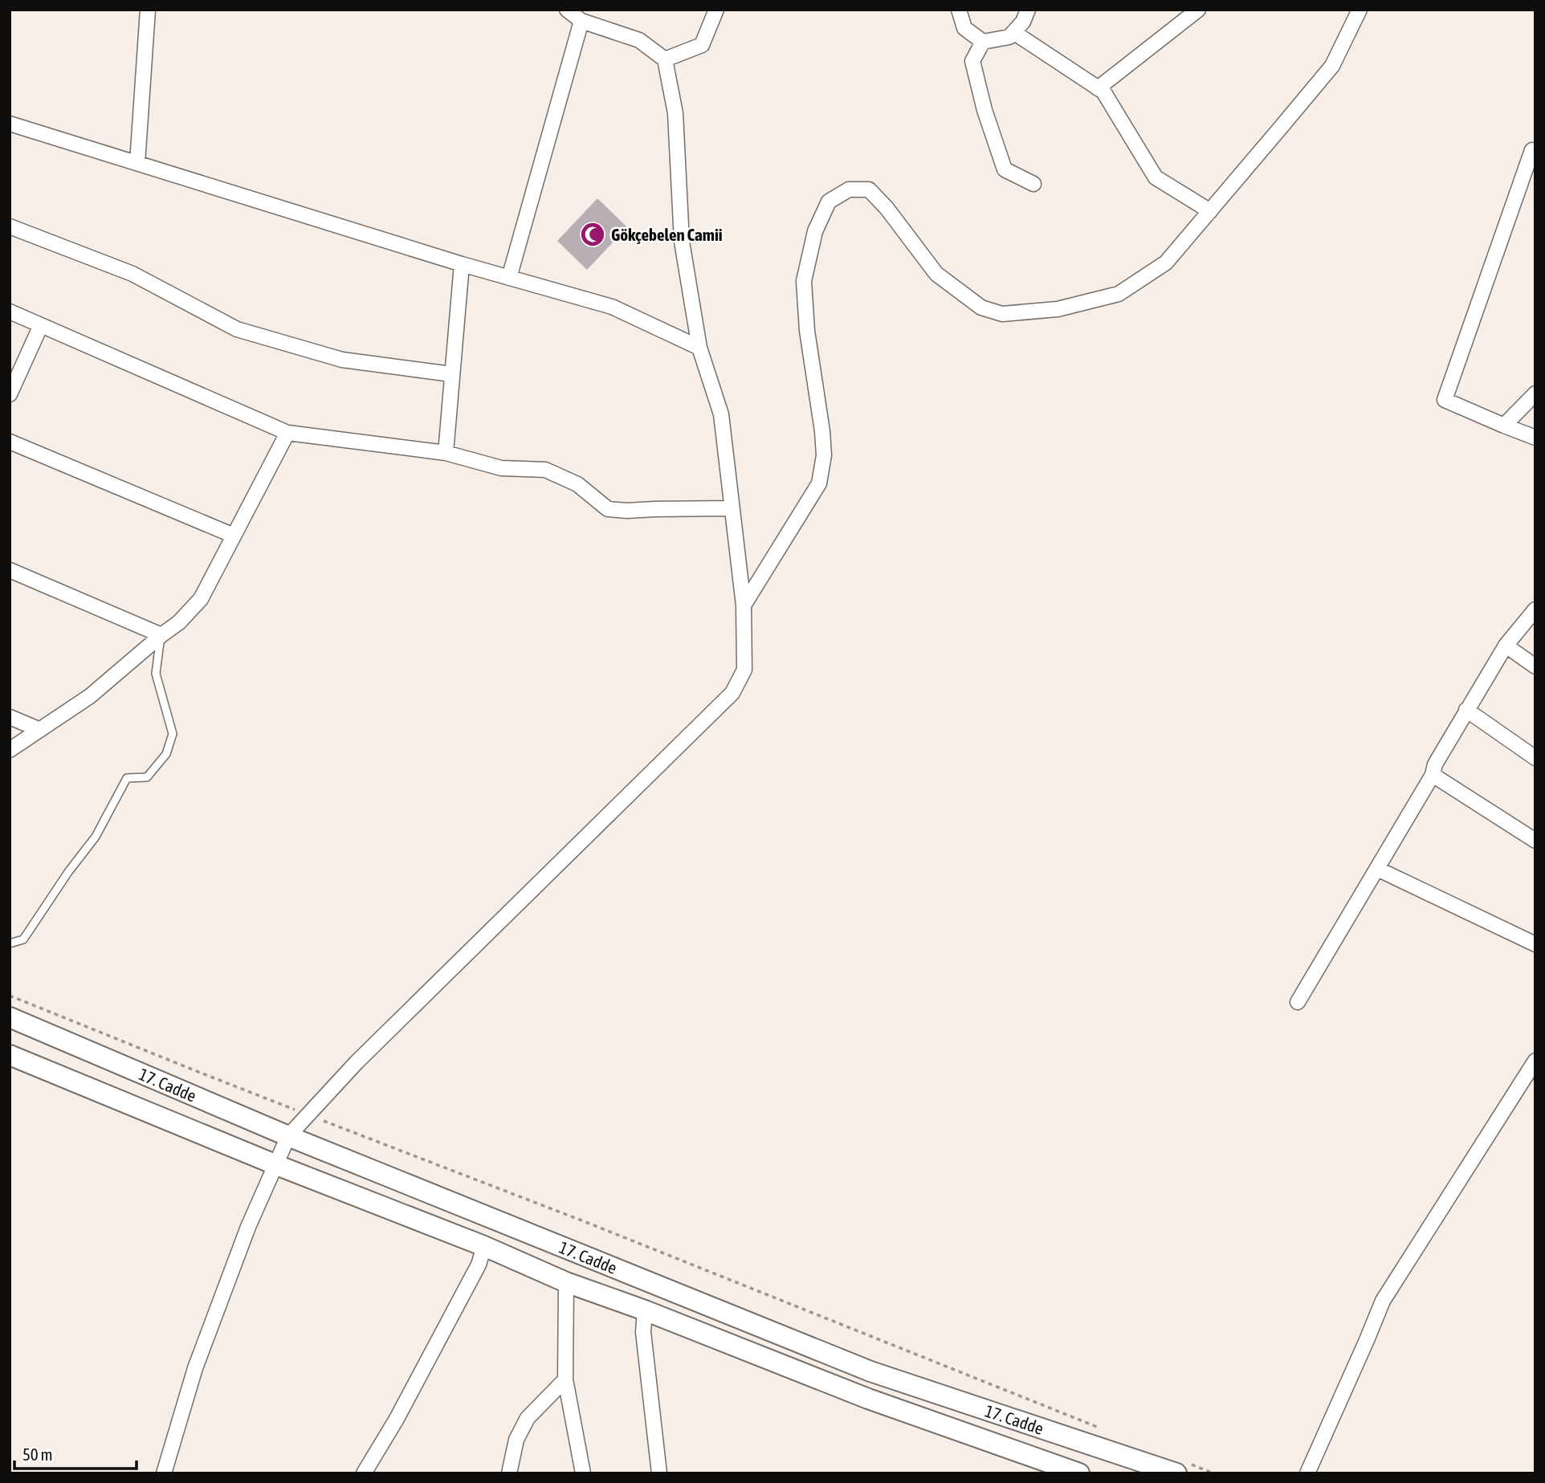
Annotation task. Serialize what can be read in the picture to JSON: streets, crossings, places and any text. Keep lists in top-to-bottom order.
{
  "streets": {
    "street": ["17. Cadde"]
  },
  "places": {
    "mosque": ["Gökçebelen Camii"]
  },
  "scale_bar": "50 m"
}
